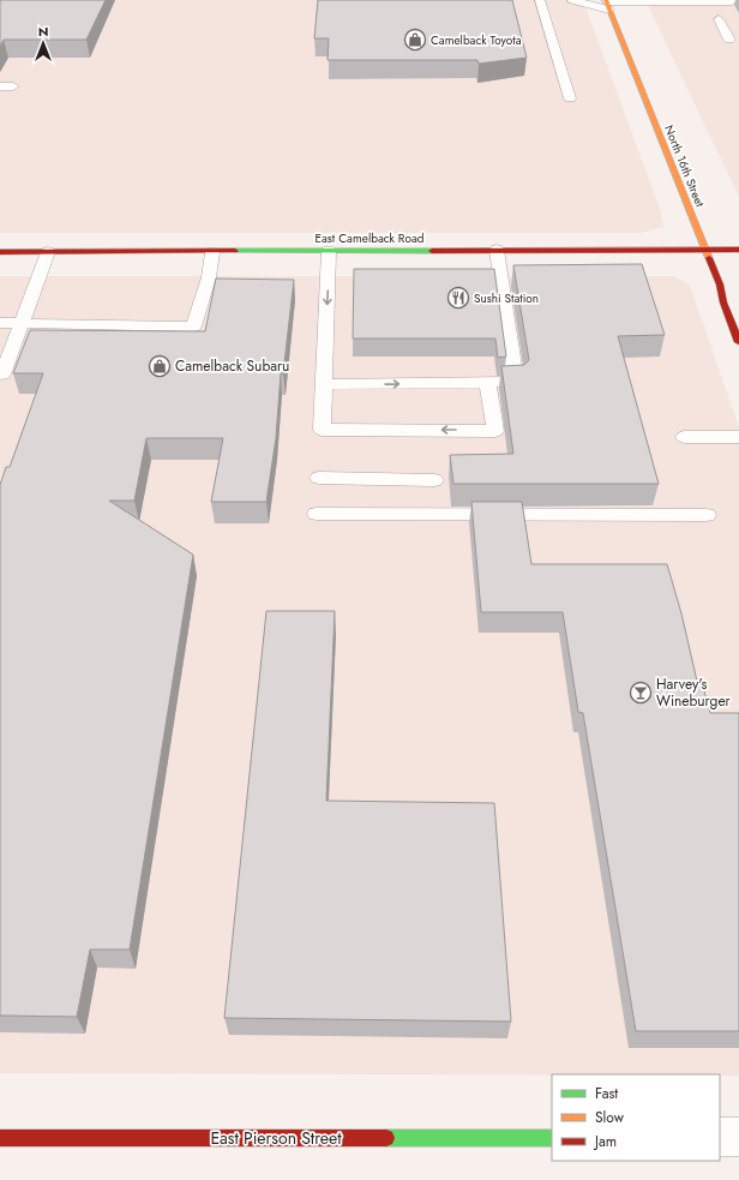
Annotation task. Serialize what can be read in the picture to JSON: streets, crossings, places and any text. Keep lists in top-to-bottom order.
{
  "streets": {
    "main road": ["North 16th Street", "East Camelback Road", "East Pierson Street"]
  },
  "crossings": [
    ["North 16th Street", "East Camelback Road"]
  ],
  "places": {
    "shop": ["Camelback Toyota", "Camelback Subaru"],
    "restaurant": ["Sushi Station"],
    "bar": ["Harvey's Wineburger"]
  },
  "legend": ["Fast", "Slow", "Jam"],
  "north": "top"
}
